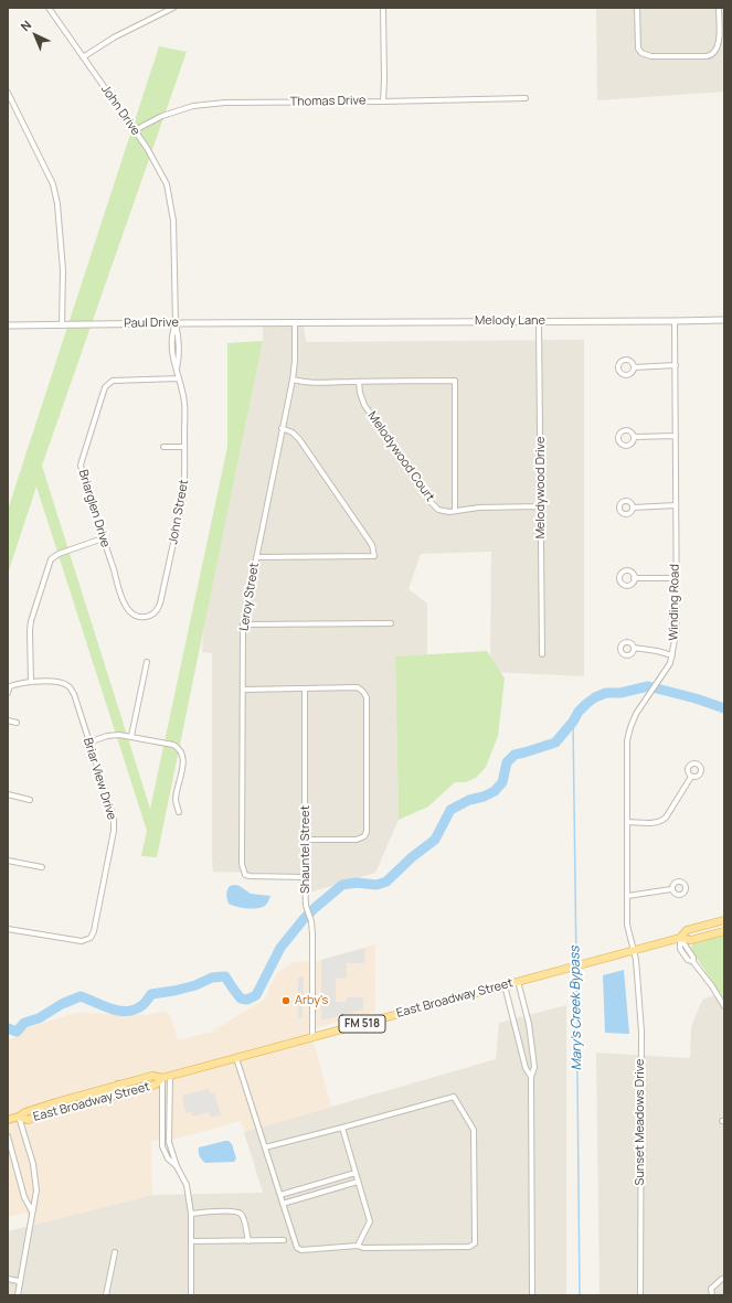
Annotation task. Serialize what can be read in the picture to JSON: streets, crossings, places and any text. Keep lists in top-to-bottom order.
{
  "streets": {
    "main road": ["East Broadway Street", "FM 518"],
    "street": [
      "Thomas Drive",
      "John Drive",
      "Melody Lane",
      "Paul Drive",
      "Melodywood Court",
      "Melodywood Drive",
      "Briarglen Drive",
      "John Street",
      "Leroy Street",
      "Winding Road",
      "Briar View Drive",
      "Shauntel Street",
      "Sunset Meadows Drive"
    ]
  },
  "crossings": [
    ["Thomas Drive", "John Drive"],
    ["John Drive", "John Street"],
    ["Melody Lane", "Paul Drive"],
    ["Melody Lane", "Melodywood Drive"],
    ["Melody Lane", "Leroy Street"],
    ["Melody Lane", "Winding Road"],
    ["Paul Drive", "John Street"],
    ["Paul Drive", "Leroy Street"],
    ["Melodywood Court", "Melodywood Drive"],
    ["Briarglen Drive", "John Street"],
    ["Leroy Street", "Shauntel Street"],
    ["Winding Road", "East Broadway Street"],
    ["Winding Road", "FM 518"],
    ["Winding Road", "Sunset Meadows Drive"],
    ["Shauntel Street", "East Broadway Street"],
    ["East Broadway Street", "FM 518"],
    ["East Broadway Street", "Sunset Meadows Drive"],
    ["FM 518", "Sunset Meadows Drive"]
  ],
  "water": ["Mary's Creek Bypass"],
  "places": ["Arby's"],
  "north": "top left"
}
